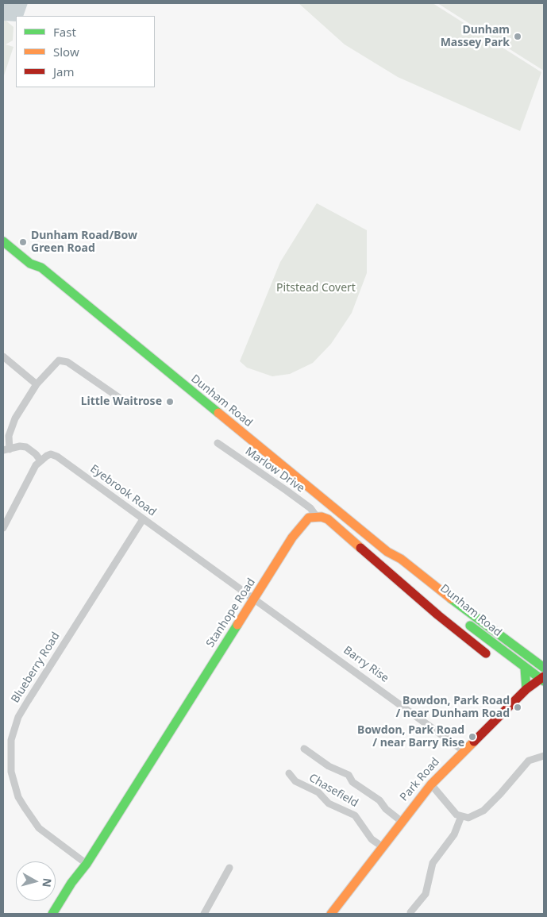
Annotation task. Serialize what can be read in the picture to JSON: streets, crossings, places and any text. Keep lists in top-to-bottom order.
{
  "streets": {
    "main road": ["Dunham Road", "Stanhope Road", "Park Road"],
    "street": [
      "Marlow Drive",
      "Eyebrook Road",
      "Barry Rise",
      "Blueberry Road",
      "Chasefield"
    ]
  },
  "crossings": [
    ["Dunham Road", "Park Road"],
    ["Marlow Drive", "Stanhope Road"],
    ["Eyebrook Road", "Stanhope Road"],
    ["Eyebrook Road", "Barry Rise"],
    ["Eyebrook Road", "Blueberry Road"],
    ["Stanhope Road", "Barry Rise"],
    ["Stanhope Road", "Blueberry Road"],
    ["Barry Rise", "Park Road"],
    ["Park Road", "Chasefield"]
  ],
  "parks": ["Pitstead Covert"],
  "places": [
    "Dunham Massey Park",
    "Dunham Road/Bow Green Road",
    "Little Waitrose",
    "Bowdon, Park Road / near Dunham Road",
    "Bowdon, Park Road / near Barry Rise"
  ],
  "legend": ["Fast", "Slow", "Jam"],
  "north": "right"
}
